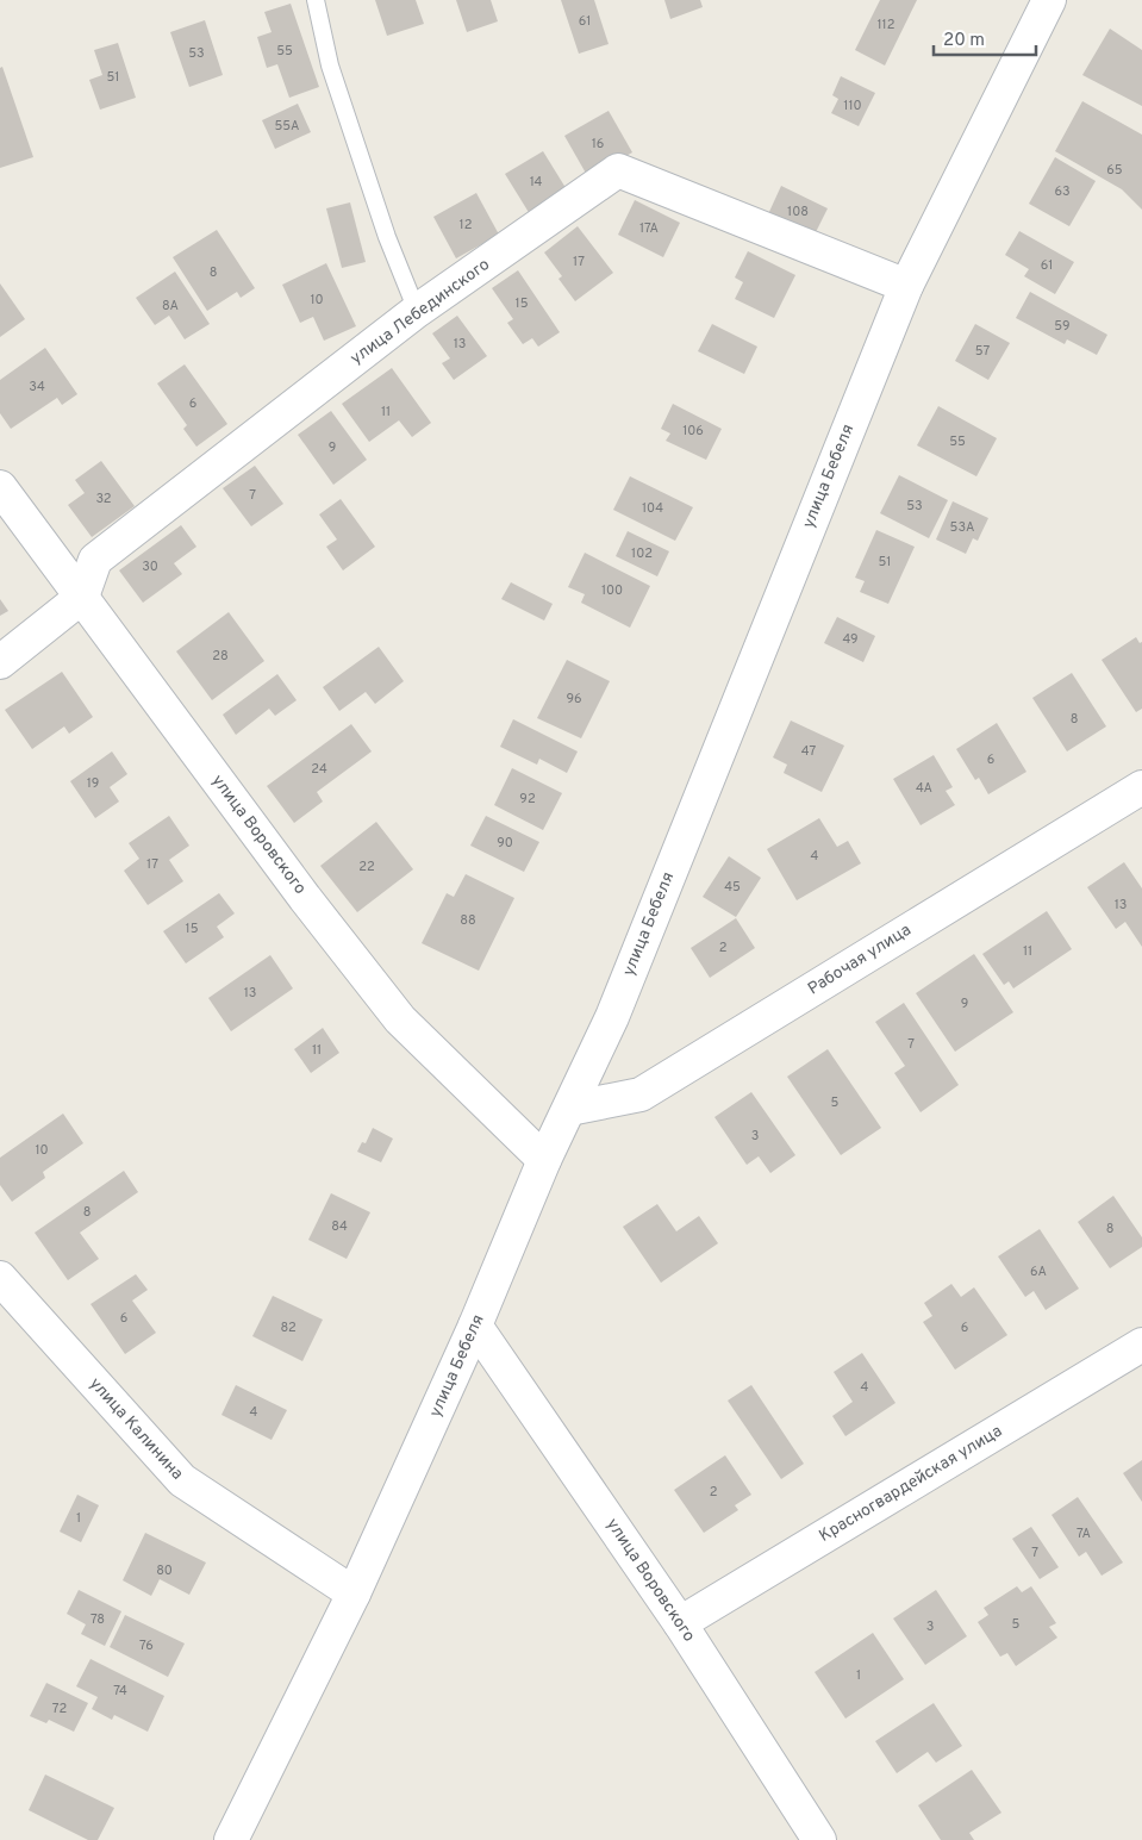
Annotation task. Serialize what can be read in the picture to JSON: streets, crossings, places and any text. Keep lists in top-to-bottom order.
{
  "streets": {
    "street": [
      "улица Лебединского",
      "улица Бебеля",
      "улица Воровского",
      "Рабочая улица",
      "улица Калинина",
      "Красногвардейская улица"
    ]
  },
  "crossings": [
    ["улица Лебединского", "улица Бебеля"],
    ["улица Лебединского", "улица Воровского"],
    ["улица Бебеля", "улица Воровского"],
    ["улица Бебеля", "Рабочая улица"],
    ["улица Бебеля", "улица Калинина"],
    ["улица Воровского", "Красногвардейская улица"]
  ],
  "house_numbers": [
    "61",
    "112",
    "55",
    "53",
    "51",
    "110",
    "55А",
    "16",
    "65",
    "14",
    "63",
    "108",
    "12",
    "17А",
    "17",
    "61",
    "8",
    "10",
    "15",
    "8А",
    "59",
    "13",
    "57",
    "34",
    "6",
    "11",
    "106",
    "55",
    "9",
    "7",
    "32",
    "53",
    "104",
    "53А",
    "102",
    "51",
    "30",
    "100",
    "49",
    "28",
    "96",
    "8",
    "47",
    "6",
    "24",
    "19",
    "4А",
    "92",
    "90",
    "4",
    "17",
    "22",
    "45",
    "13",
    "88",
    "15",
    "2",
    "11",
    "13",
    "9",
    "7",
    "11",
    "5",
    "3",
    "10",
    "8",
    "84",
    "8",
    "6А",
    "6",
    "82",
    "6",
    "4",
    "4",
    "2",
    "1",
    "7А",
    "7",
    "80",
    "78",
    "5",
    "3",
    "76",
    "1",
    "74",
    "72"
  ],
  "scale_bar": "20 m"
}
